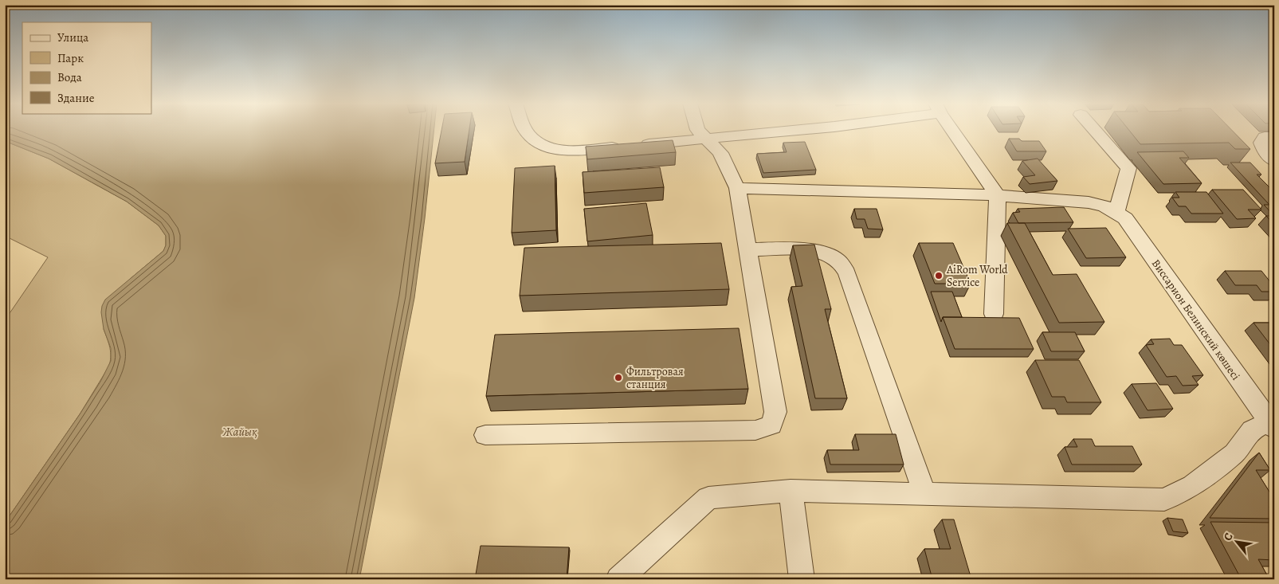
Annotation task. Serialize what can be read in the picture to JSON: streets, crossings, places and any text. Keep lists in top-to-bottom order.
{
  "streets": {
    "street": ["Виссарион Белинский көшесі"]
  },
  "water": ["Жайық"],
  "places": ["AiRom World Service", "Фильтровая станция"],
  "legend": [
    "Улица",
    "Парк",
    "Вода",
    "Здание"
  ],
  "north": "top left"
}
